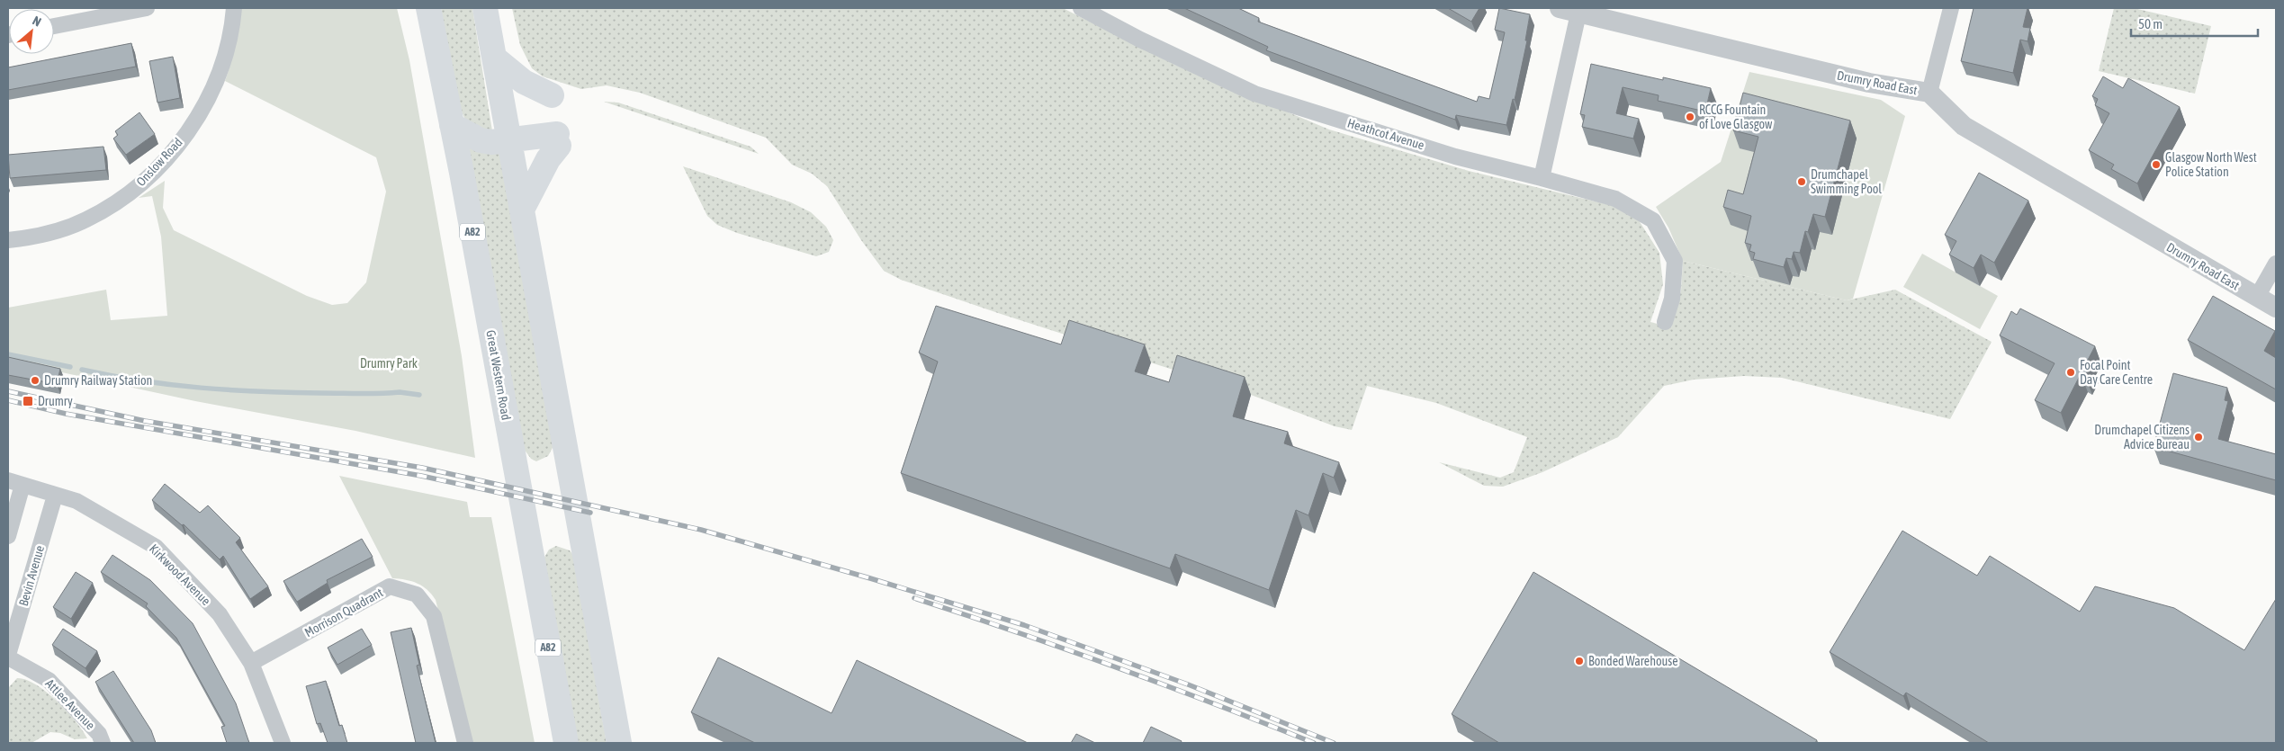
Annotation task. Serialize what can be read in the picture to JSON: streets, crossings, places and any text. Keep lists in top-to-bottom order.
{
  "streets": {
    "main road": ["A82", "Great Western Road"],
    "street": [
      "Drumry Road East",
      "Heathcot Avenue",
      "Onslow Road",
      "Kirkwood Avenue",
      "Bevin Avenue",
      "Morrison Quadrant",
      "Attlee Avenue"
    ]
  },
  "crossings": [
    ["Kirkwood Avenue", "Bevin Avenue"],
    ["Kirkwood Avenue", "Morrison Quadrant"],
    ["Bevin Avenue", "Attlee Avenue"]
  ],
  "parks": ["Drumry Park"],
  "places": {
    "other": [
      "RCCG Fountain of Love Glasgow",
      "Glasgow North West Police Station",
      "Drumchapel Swimming Pool",
      "Focal Point Day Care Centre",
      "Drumry Railway Station",
      "Drumchapel Citizens Advice Bureau",
      "Bonded Warehouse"
    ],
    "transit": ["Drumry"]
  },
  "scale_bar": "50 m",
  "north": "top right"
}
